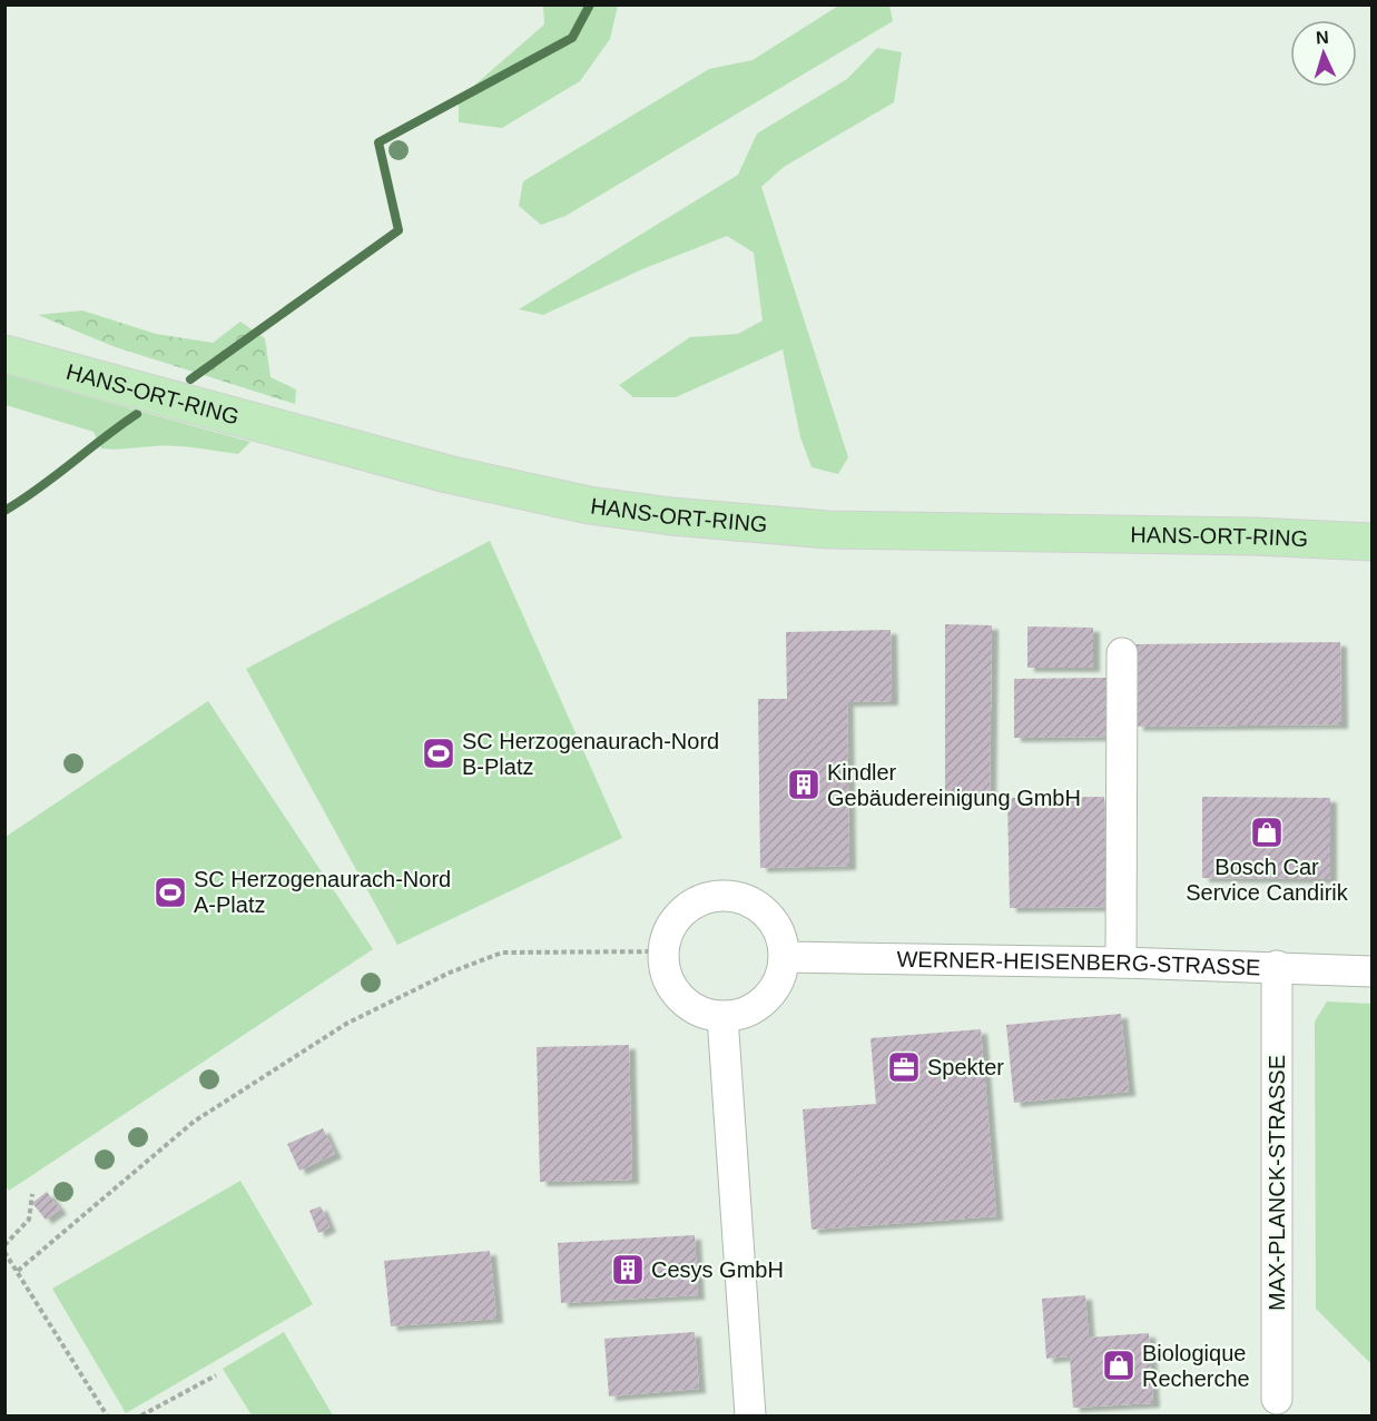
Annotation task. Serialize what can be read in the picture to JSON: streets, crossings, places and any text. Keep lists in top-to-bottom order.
{
  "streets": {
    "main road": ["HANS-ORT-RING"],
    "street": ["WERNER-HEISENBERG-STRASSE", "MAX-PLANCK-STRASSE"]
  },
  "crossings": [
    ["WERNER-HEISENBERG-STRASSE", "MAX-PLANCK-STRASSE"]
  ],
  "places": {
    "sports": ["SC Herzogenaurach-Nord B-Platz", "SC Herzogenaurach-Nord A-Platz"],
    "building": ["Kindler Gebäudereinigung GmbH", "Cesys GmbH"],
    "shop": ["Bosch Car Service Candirik", "Biologique Recherche"],
    "office": ["Spekter"]
  },
  "north": "top"
}
